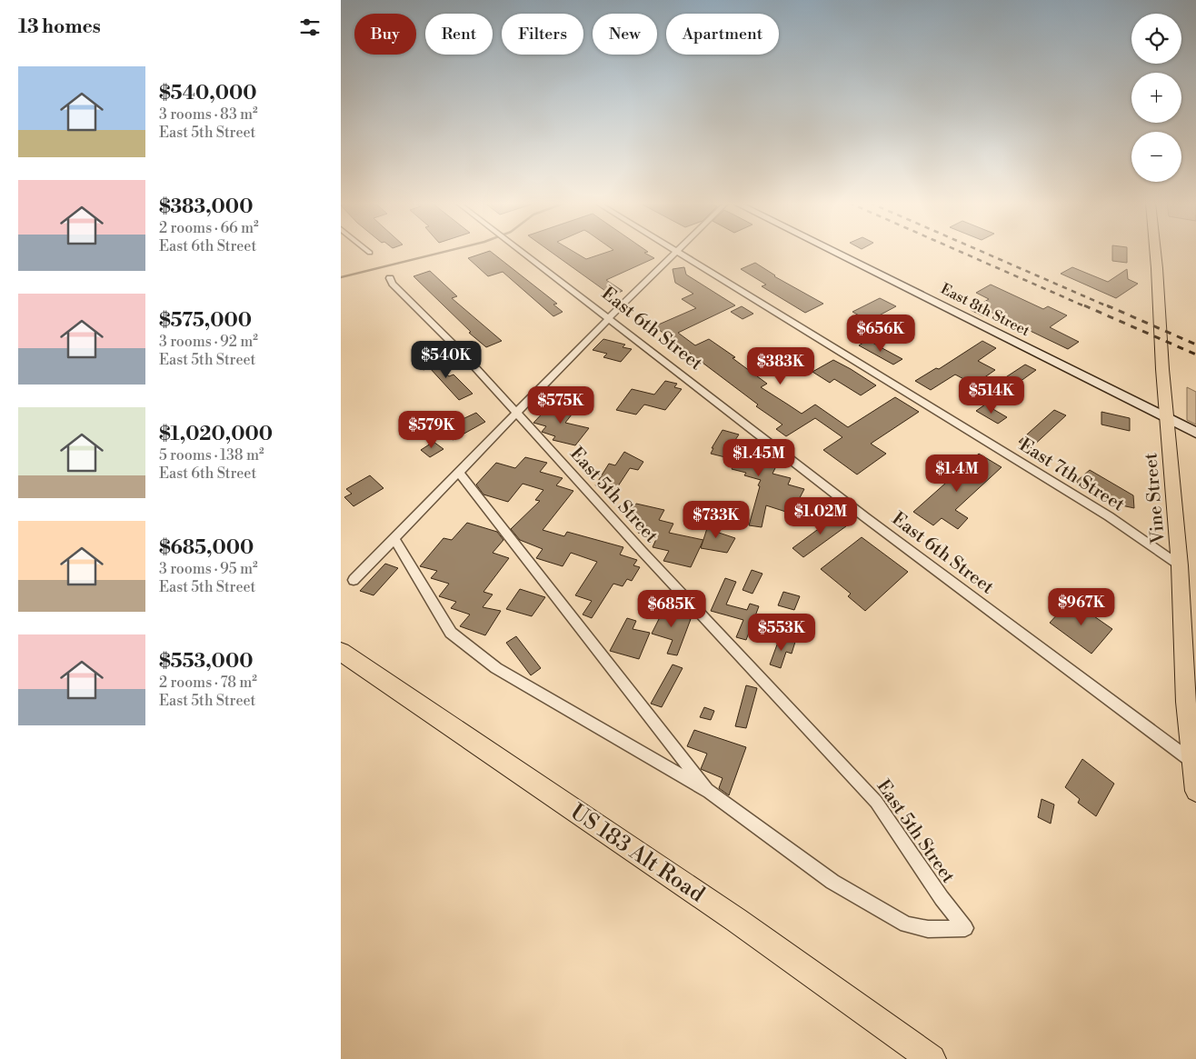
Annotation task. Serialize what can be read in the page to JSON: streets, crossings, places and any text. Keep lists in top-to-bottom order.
{
  "streets": {
    "highway": ["US 183 Alt Road"],
    "main road": ["East 8th Street", "Vine Street"],
    "street": ["East 6th Street", "East 7th Street", "East 5th Street"]
  },
  "crossings": [
    ["East 8th Street", "Vine Street"],
    ["East 6th Street", "Vine Street"],
    ["East 7th Street", "Vine Street"]
  ],
  "page": {
    "heading": "13 homes",
    "map_buttons": ["+", "−"],
    "chip": [
      "Buy",
      "Rent",
      "Filters",
      "New",
      "Apartment"
    ],
    "list": [
      {
        "name": "$540,000",
        "note": "3 rooms · 83 m² · East 5th Street"
      },
      {
        "name": "$383,000",
        "note": "2 rooms · 66 m² · East 6th Street"
      },
      {
        "name": "$575,000",
        "note": "3 rooms · 92 m² · East 5th Street"
      },
      {
        "name": "$1,020,000",
        "note": "5 rooms · 138 m² · East 6th Street"
      },
      {
        "name": "$685,000",
        "note": "3 rooms · 95 m² · East 5th Street"
      },
      {
        "name": "$553,000",
        "note": "2 rooms · 78 m² · East 5th Street"
      }
    ],
    "price": [
      "$656K",
      "$540K",
      "$383K",
      "$514K",
      "$575K",
      "$579K",
      "$1.45M",
      "$1.4M",
      "$1.02M",
      "$733K",
      "$967K",
      "$685K",
      "$553K"
    ]
  }
}
